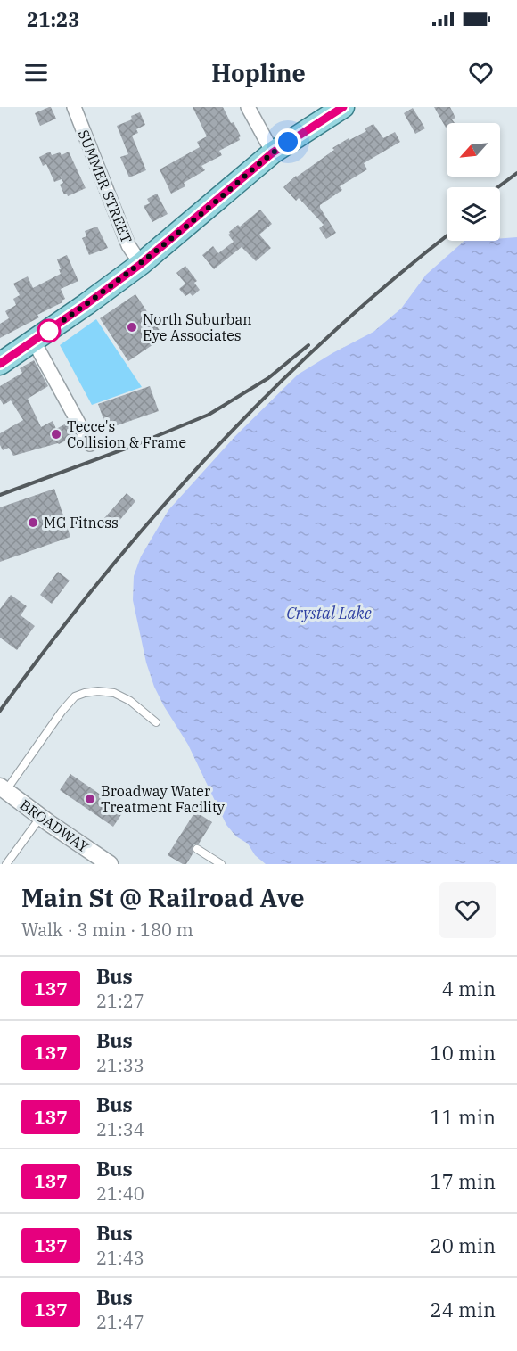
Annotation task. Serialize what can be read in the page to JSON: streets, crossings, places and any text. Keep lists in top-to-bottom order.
{
  "streets": {
    "street": ["SUMMER STREET", "BROADWAY"]
  },
  "water": ["Crystal Lake"],
  "places": [
    "North Suburban Eye Associates",
    "Tecce's Collision & Frame",
    "MG Fitness",
    "Broadway Water Treatment Facility"
  ],
  "lines": ["bus line 137"],
  "north": "bottom left",
  "page": {
    "status": "21:23",
    "header": "Hopline",
    "heading": ["Main St @ Railroad Ave", "Walk · 3 min · 180 m"],
    "list": [
      {
        "mark": "137",
        "name": "Bus",
        "note": "21:27",
        "value": "4 min"
      },
      {
        "mark": "137",
        "name": "Bus",
        "note": "21:33",
        "value": "10 min"
      },
      {
        "mark": "137",
        "name": "Bus",
        "note": "21:34",
        "value": "11 min"
      },
      {
        "mark": "137",
        "name": "Bus",
        "note": "21:40",
        "value": "17 min"
      },
      {
        "mark": "137",
        "name": "Bus",
        "note": "21:43",
        "value": "20 min"
      },
      {
        "mark": "137",
        "name": "Bus",
        "note": "21:47",
        "value": "24 min"
      }
    ]
  }
}
